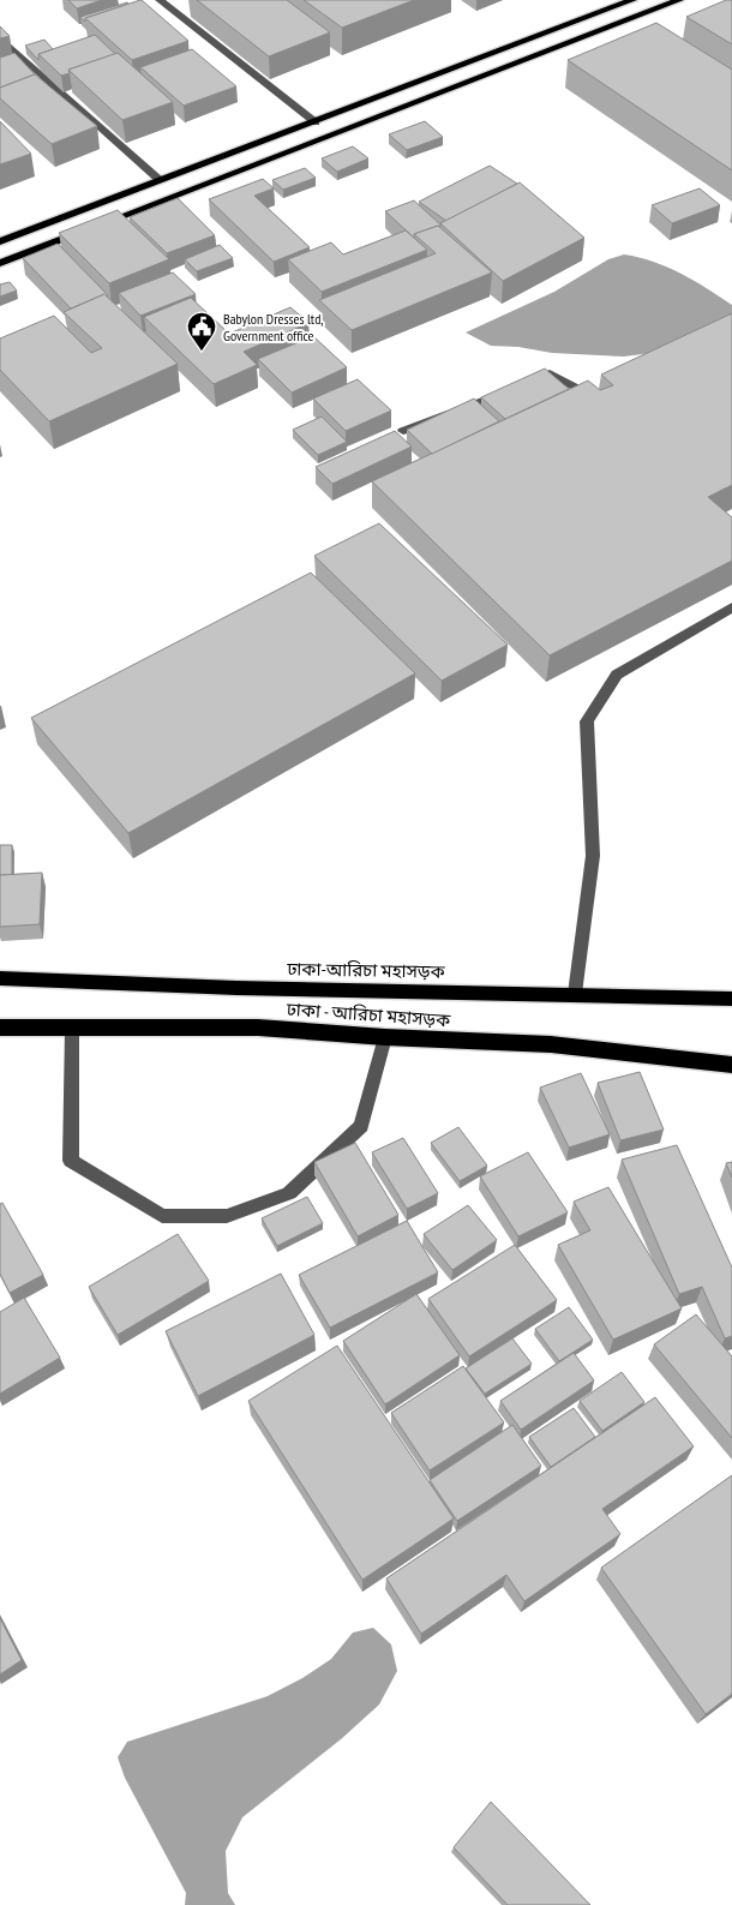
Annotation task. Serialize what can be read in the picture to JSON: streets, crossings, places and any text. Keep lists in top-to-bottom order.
{
  "streets": {
    "highway": ["ঢাকা-আরিচা মহাসড়ক", "ঢাকা - আরিচা মহাসড়ক"]
  },
  "places": {
    "public building": ["Babylon Dresses ltd, Government office"]
  }
}
